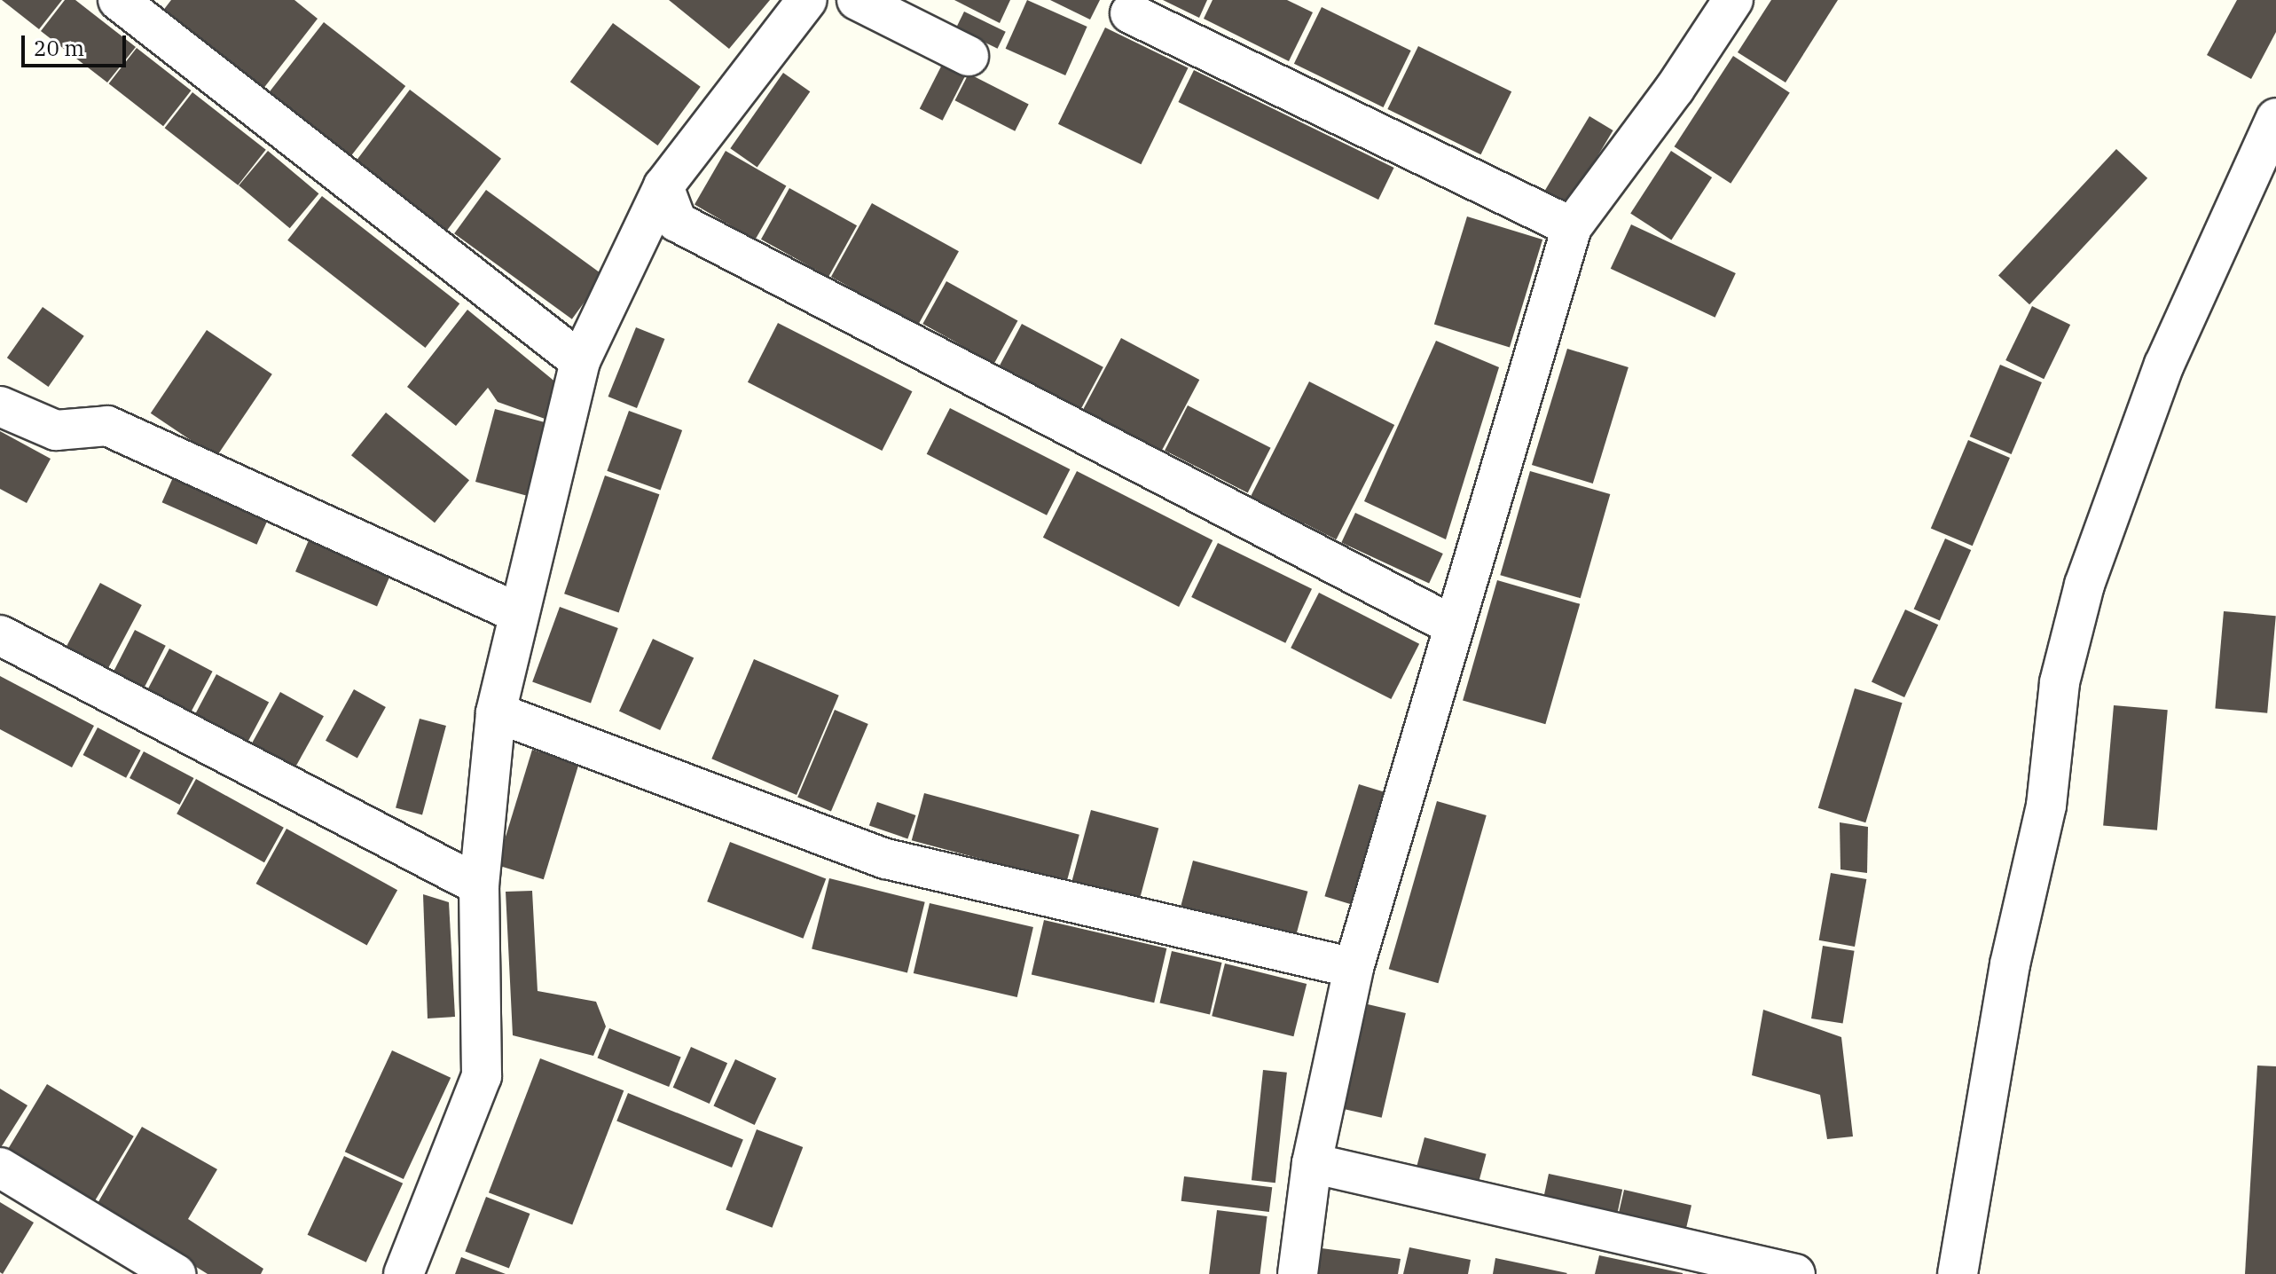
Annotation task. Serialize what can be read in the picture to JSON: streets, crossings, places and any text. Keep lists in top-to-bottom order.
{
  "scale_bar": "20 m"
}
